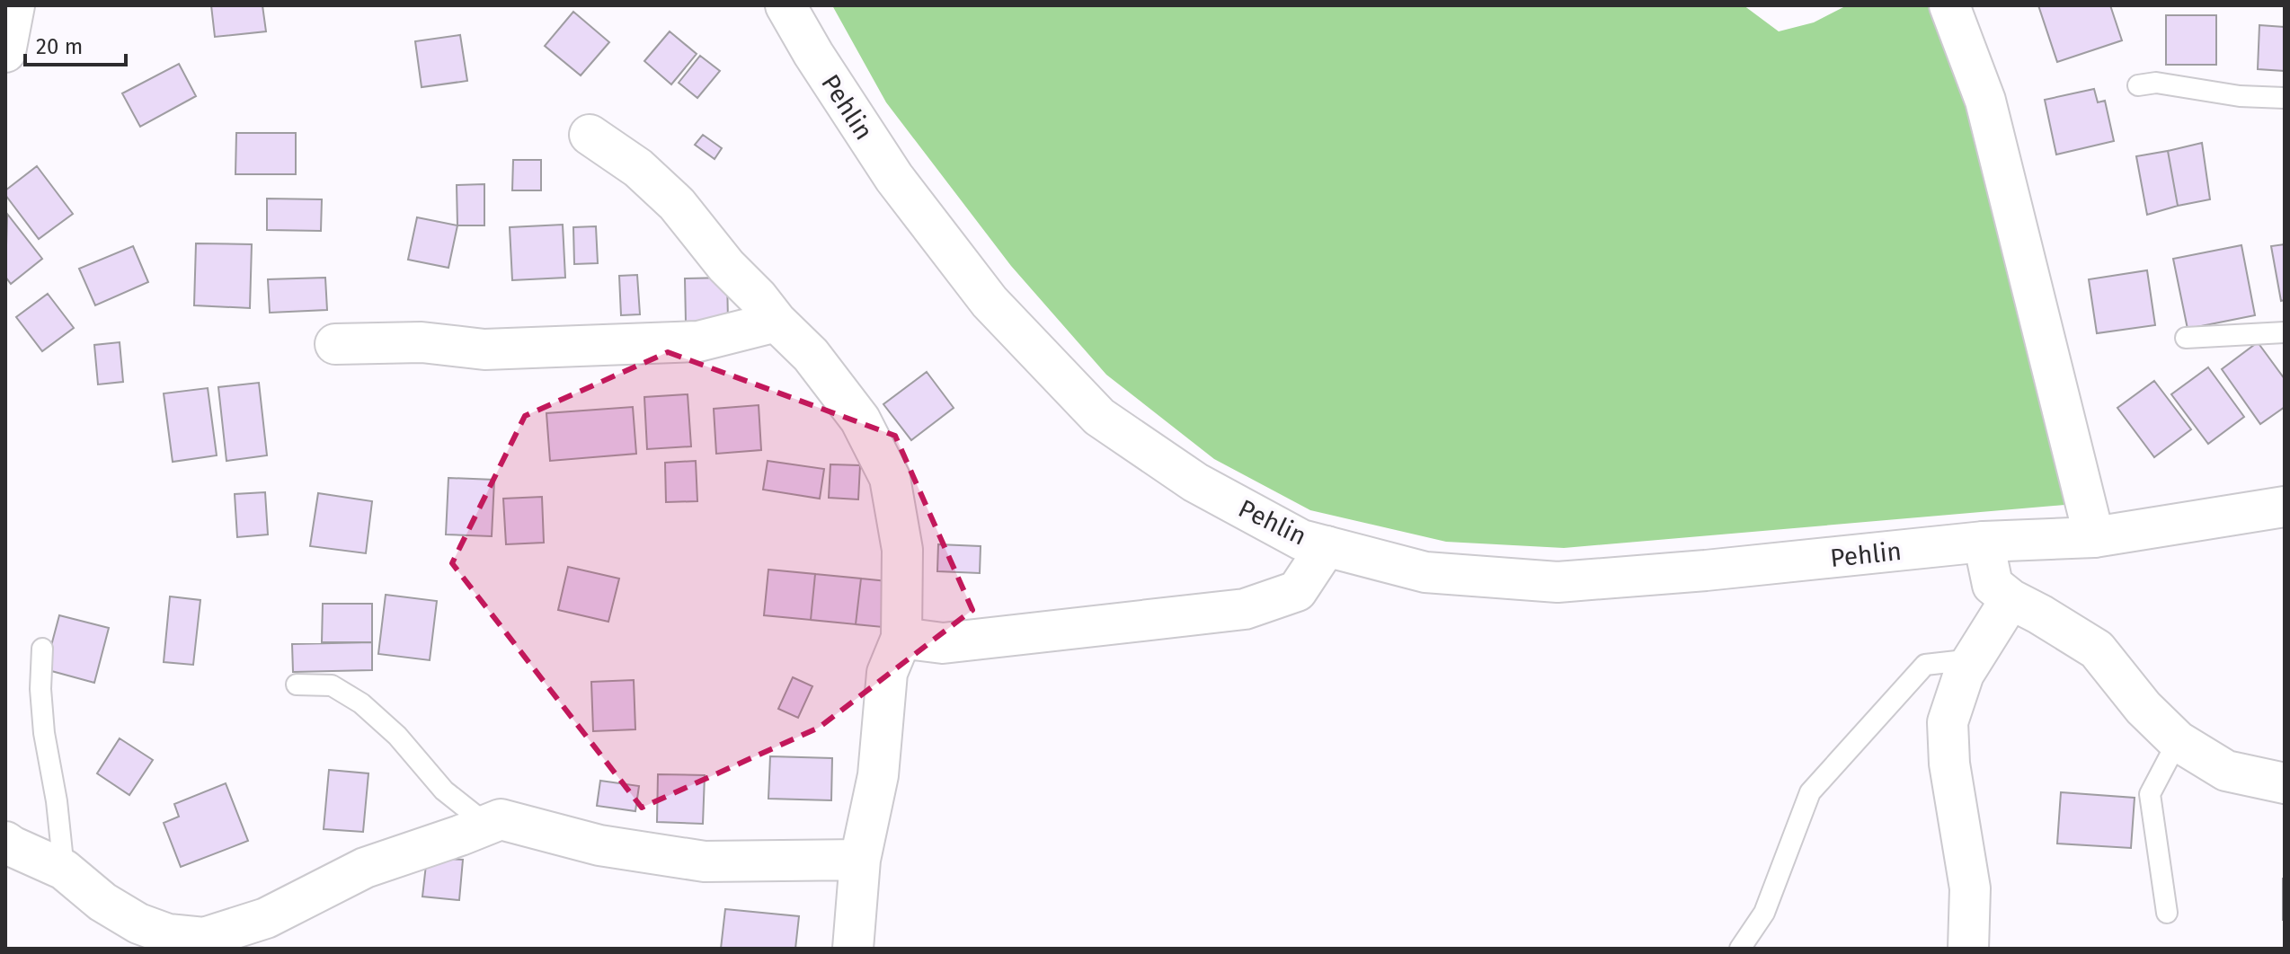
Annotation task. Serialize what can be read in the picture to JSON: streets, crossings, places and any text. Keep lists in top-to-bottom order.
{
  "streets": {
    "street": ["Pehlin"]
  },
  "scale_bar": "20 m"
}
